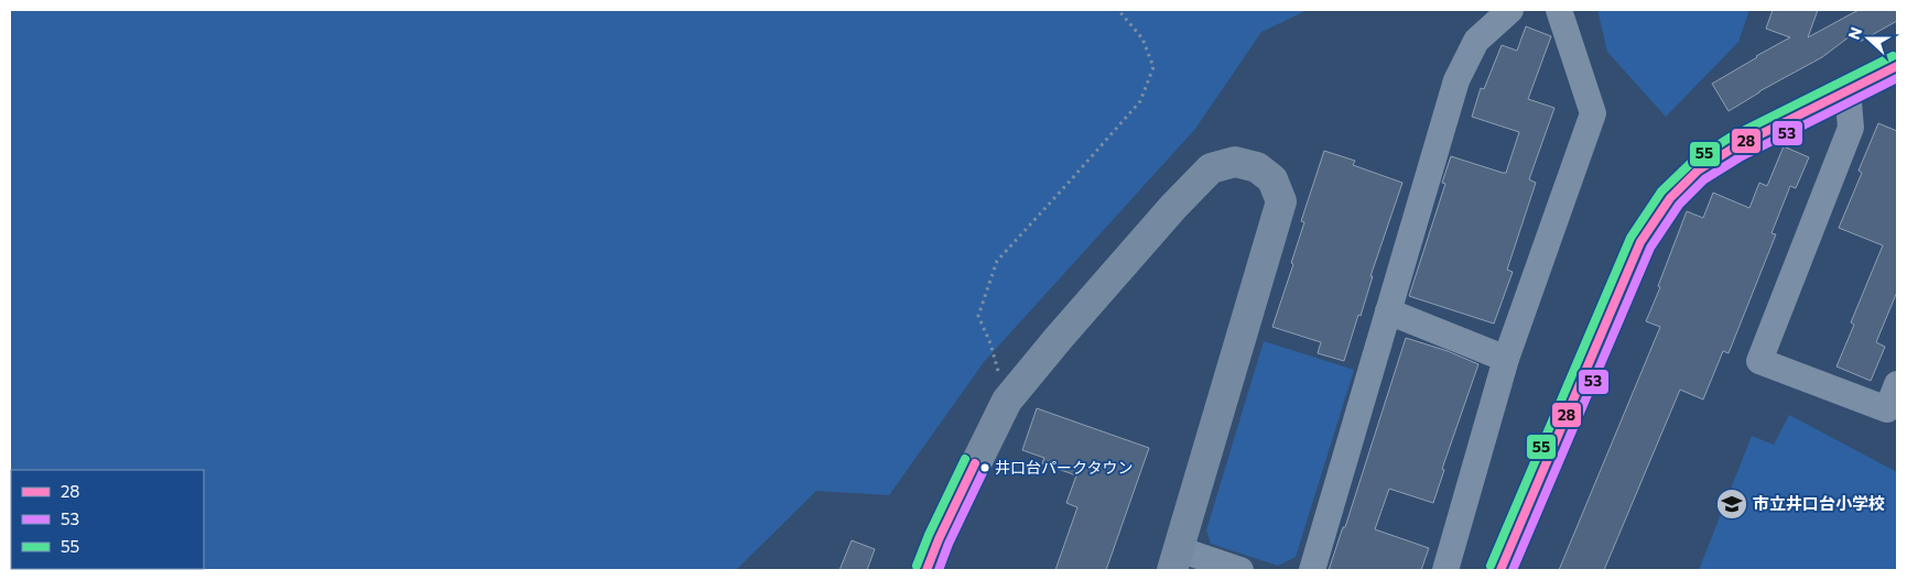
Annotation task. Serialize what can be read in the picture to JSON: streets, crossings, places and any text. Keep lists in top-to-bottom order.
{
  "places": {
    "other": ["井口台パークタウン"],
    "school or university": ["市立井口台小学校"]
  },
  "lines": ["transit line 55", "transit line 28", "transit line 53"],
  "legend": ["28", "53", "55"],
  "north": "left"
}
